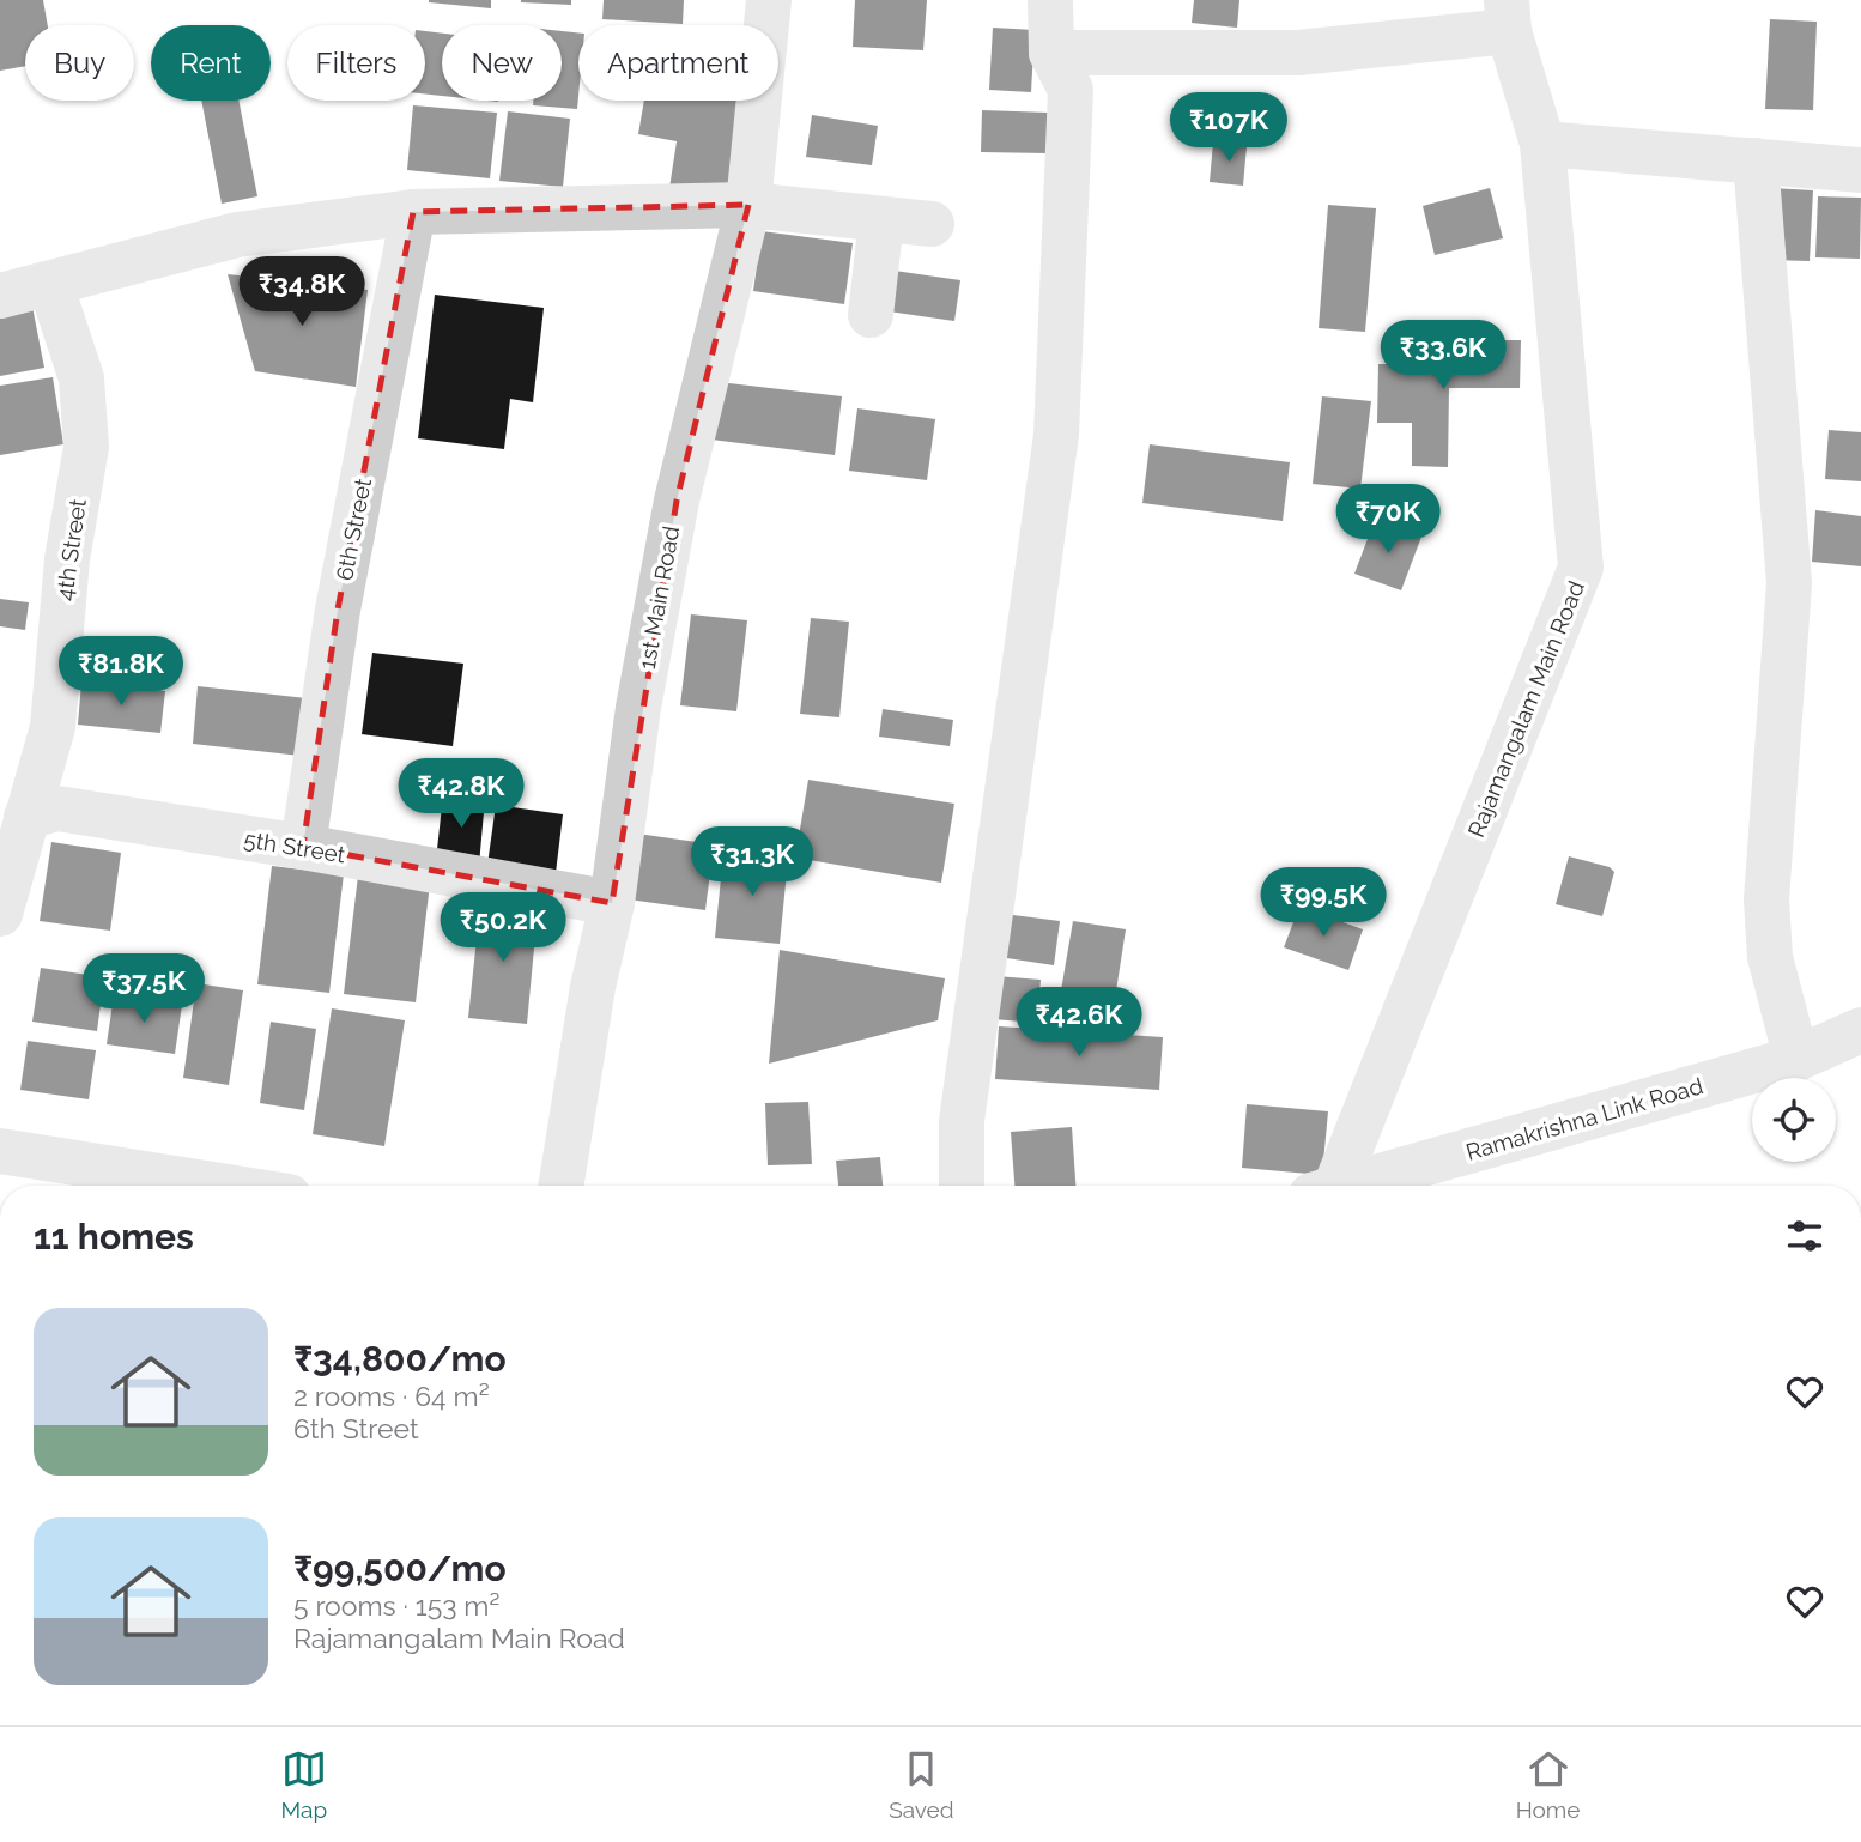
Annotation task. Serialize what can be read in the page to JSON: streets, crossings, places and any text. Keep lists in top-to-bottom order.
{
  "streets": {
    "street": [
      "6th Street",
      "4th Street",
      "1st Main Road",
      "Rajamangalam Main Road",
      "5th Street",
      "Ramakrishna Link Road"
    ]
  },
  "crossings": [
    ["6th Street", "5th Street"],
    ["4th Street", "5th Street"],
    ["1st Main Road", "5th Street"]
  ],
  "page": {
    "chip": [
      "Buy",
      "Rent",
      "Filters",
      "New",
      "Apartment"
    ],
    "price": [
      "₹107K",
      "₹34.8K",
      "₹33.6K",
      "₹70K",
      "₹81.8K",
      "₹42.8K",
      "₹31.3K",
      "₹99.5K",
      "₹50.2K",
      "₹37.5K",
      "₹42.6K"
    ],
    "heading": "11 homes",
    "list": [
      {
        "name": "₹34,800/mo",
        "note": "2 rooms · 64 m² · 6th Street"
      },
      {
        "name": "₹99,500/mo",
        "note": "5 rooms · 153 m² · Rajamangalam Main Road"
      }
    ],
    "tabs": ["Map", "Saved", "Home"]
  }
}
